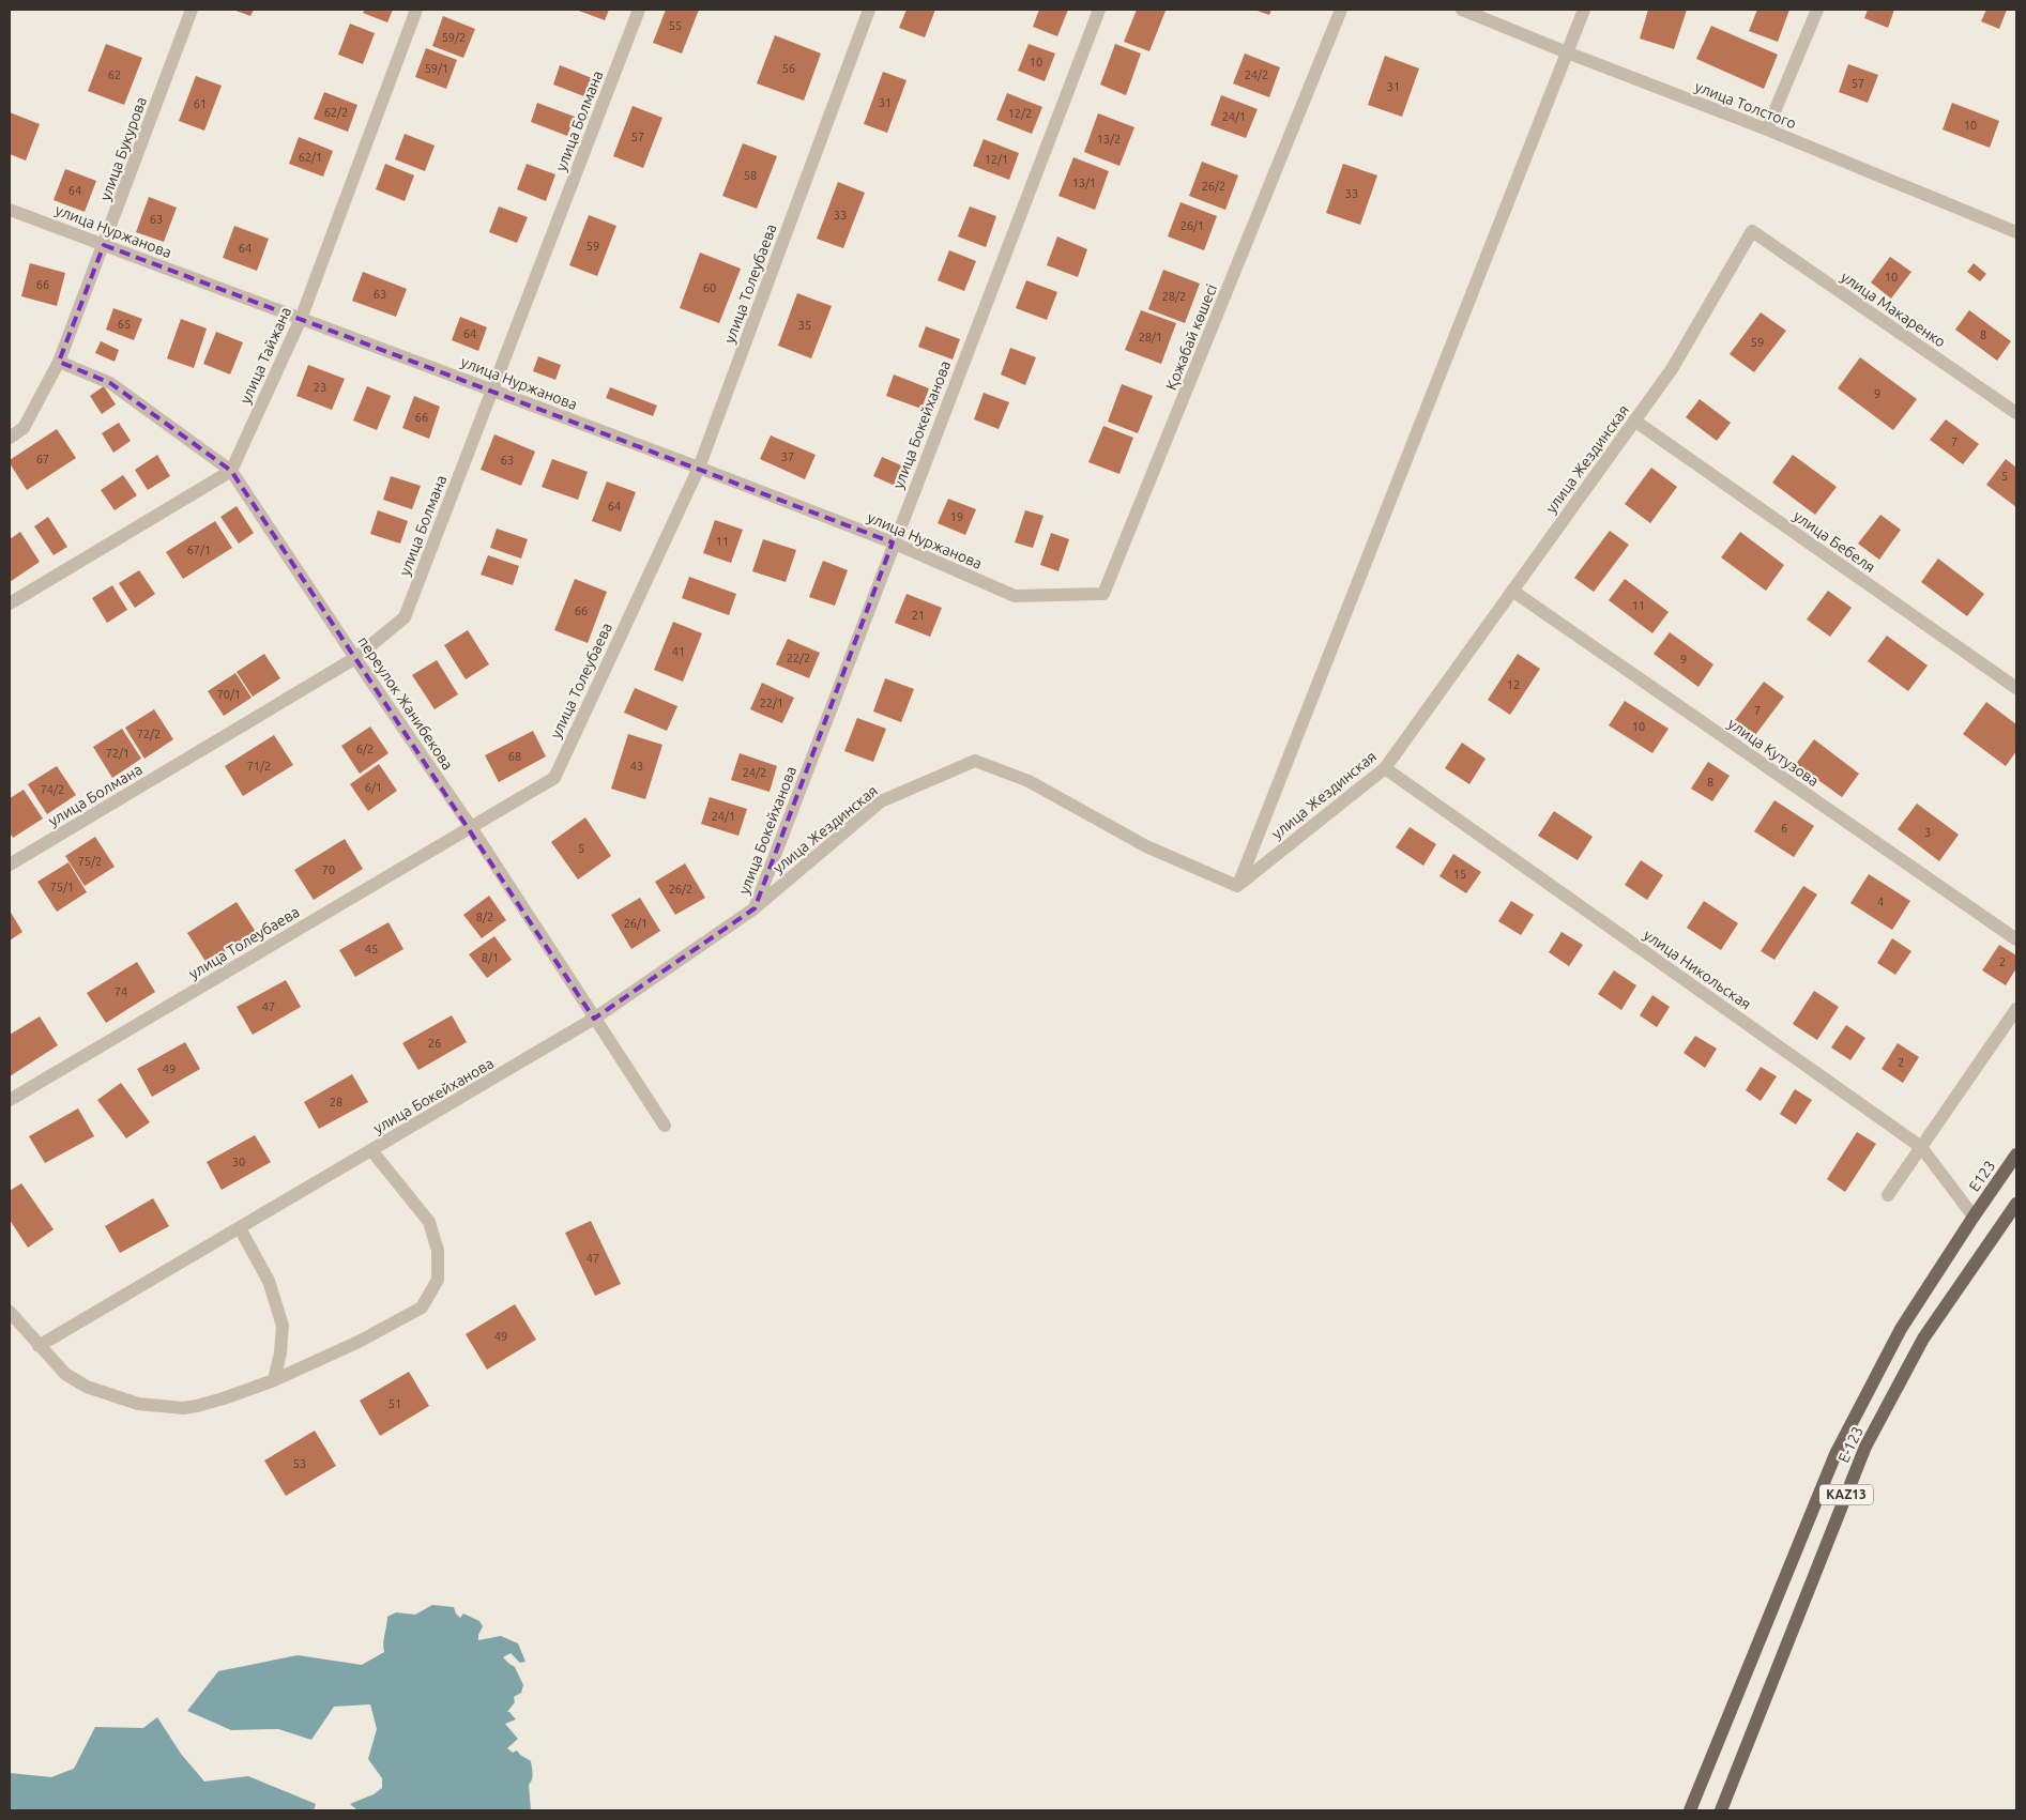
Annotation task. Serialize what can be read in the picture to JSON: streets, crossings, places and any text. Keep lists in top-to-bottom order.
{
  "streets": {
    "main road": ["Е123", "Е-123", "KAZ13"],
    "street": [
      "улица Толстого",
      "улица Болмана",
      "улица Букурова",
      "улица Нуржанова",
      "улица Толеубаева",
      "улица Макаренко",
      "Қожабай көшесі",
      "улица Тайжана",
      "улица Бокейханова",
      "улица Жездинская",
      "улица Бебеля",
      "переулок Жанибекова",
      "улица Кутузова",
      "улица Никольская"
    ]
  },
  "crossings": [
    ["улица Болмана", "улица Нуржанова"],
    ["улица Болмана", "переулок Жанибекова"],
    ["улица Букурова", "улица Нуржанова"],
    ["улица Букурова", "переулок Жанибекова"],
    ["улица Нуржанова", "улица Толеубаева"],
    ["улица Нуржанова", "Қожабай көшесі"],
    ["улица Нуржанова", "улица Тайжана"],
    ["улица Нуржанова", "улица Бокейханова"],
    ["улица Толеубаева", "переулок Жанибекова"],
    ["улица Макаренко", "улица Жездинская"],
    ["улица Тайжана", "переулок Жанибекова"],
    ["улица Бокейханова", "улица Жездинская"],
    ["улица Бокейханова", "переулок Жанибекова"],
    ["улица Жездинская", "улица Бебеля"],
    ["улица Жездинская", "улица Кутузова"],
    ["улица Жездинская", "улица Никольская"],
    ["улица Никольская", "Е123"],
    ["улица Никольская", "Е-123"],
    ["Е123", "Е-123"]
  ],
  "house_numbers": [
    "55",
    "59/2",
    "10",
    "59/1",
    "56",
    "62",
    "24/2",
    "57",
    "31",
    "31",
    "61",
    "62/2",
    "12/2",
    "24/1",
    "10",
    "57",
    "13/2",
    "62/1",
    "12/1",
    "58",
    "13/1",
    "26/2",
    "64",
    "33",
    "33",
    "63",
    "26/1",
    "59",
    "64",
    "10",
    "66",
    "60",
    "63",
    "28/2",
    "65",
    "35",
    "64",
    "8",
    "28/1",
    "59",
    "23",
    "9",
    "66",
    "7",
    "37",
    "67",
    "63",
    "5",
    "64",
    "19",
    "11",
    "67/1",
    "11",
    "66",
    "21",
    "41",
    "22/2",
    "9",
    "12",
    "70/1",
    "22/1",
    "7",
    "10",
    "72/2",
    "6/2",
    "72/1",
    "68",
    "71/2",
    "43",
    "24/2",
    "8",
    "6/1",
    "74/2",
    "24/1",
    "6",
    "3",
    "5",
    "75/2",
    "70",
    "15",
    "75/1",
    "26/2",
    "4",
    "8/2",
    "26/1",
    "45",
    "8/1",
    "2",
    "74",
    "47",
    "26",
    "2",
    "49",
    "28",
    "30",
    "47",
    "49",
    "51",
    "53"
  ]
}
